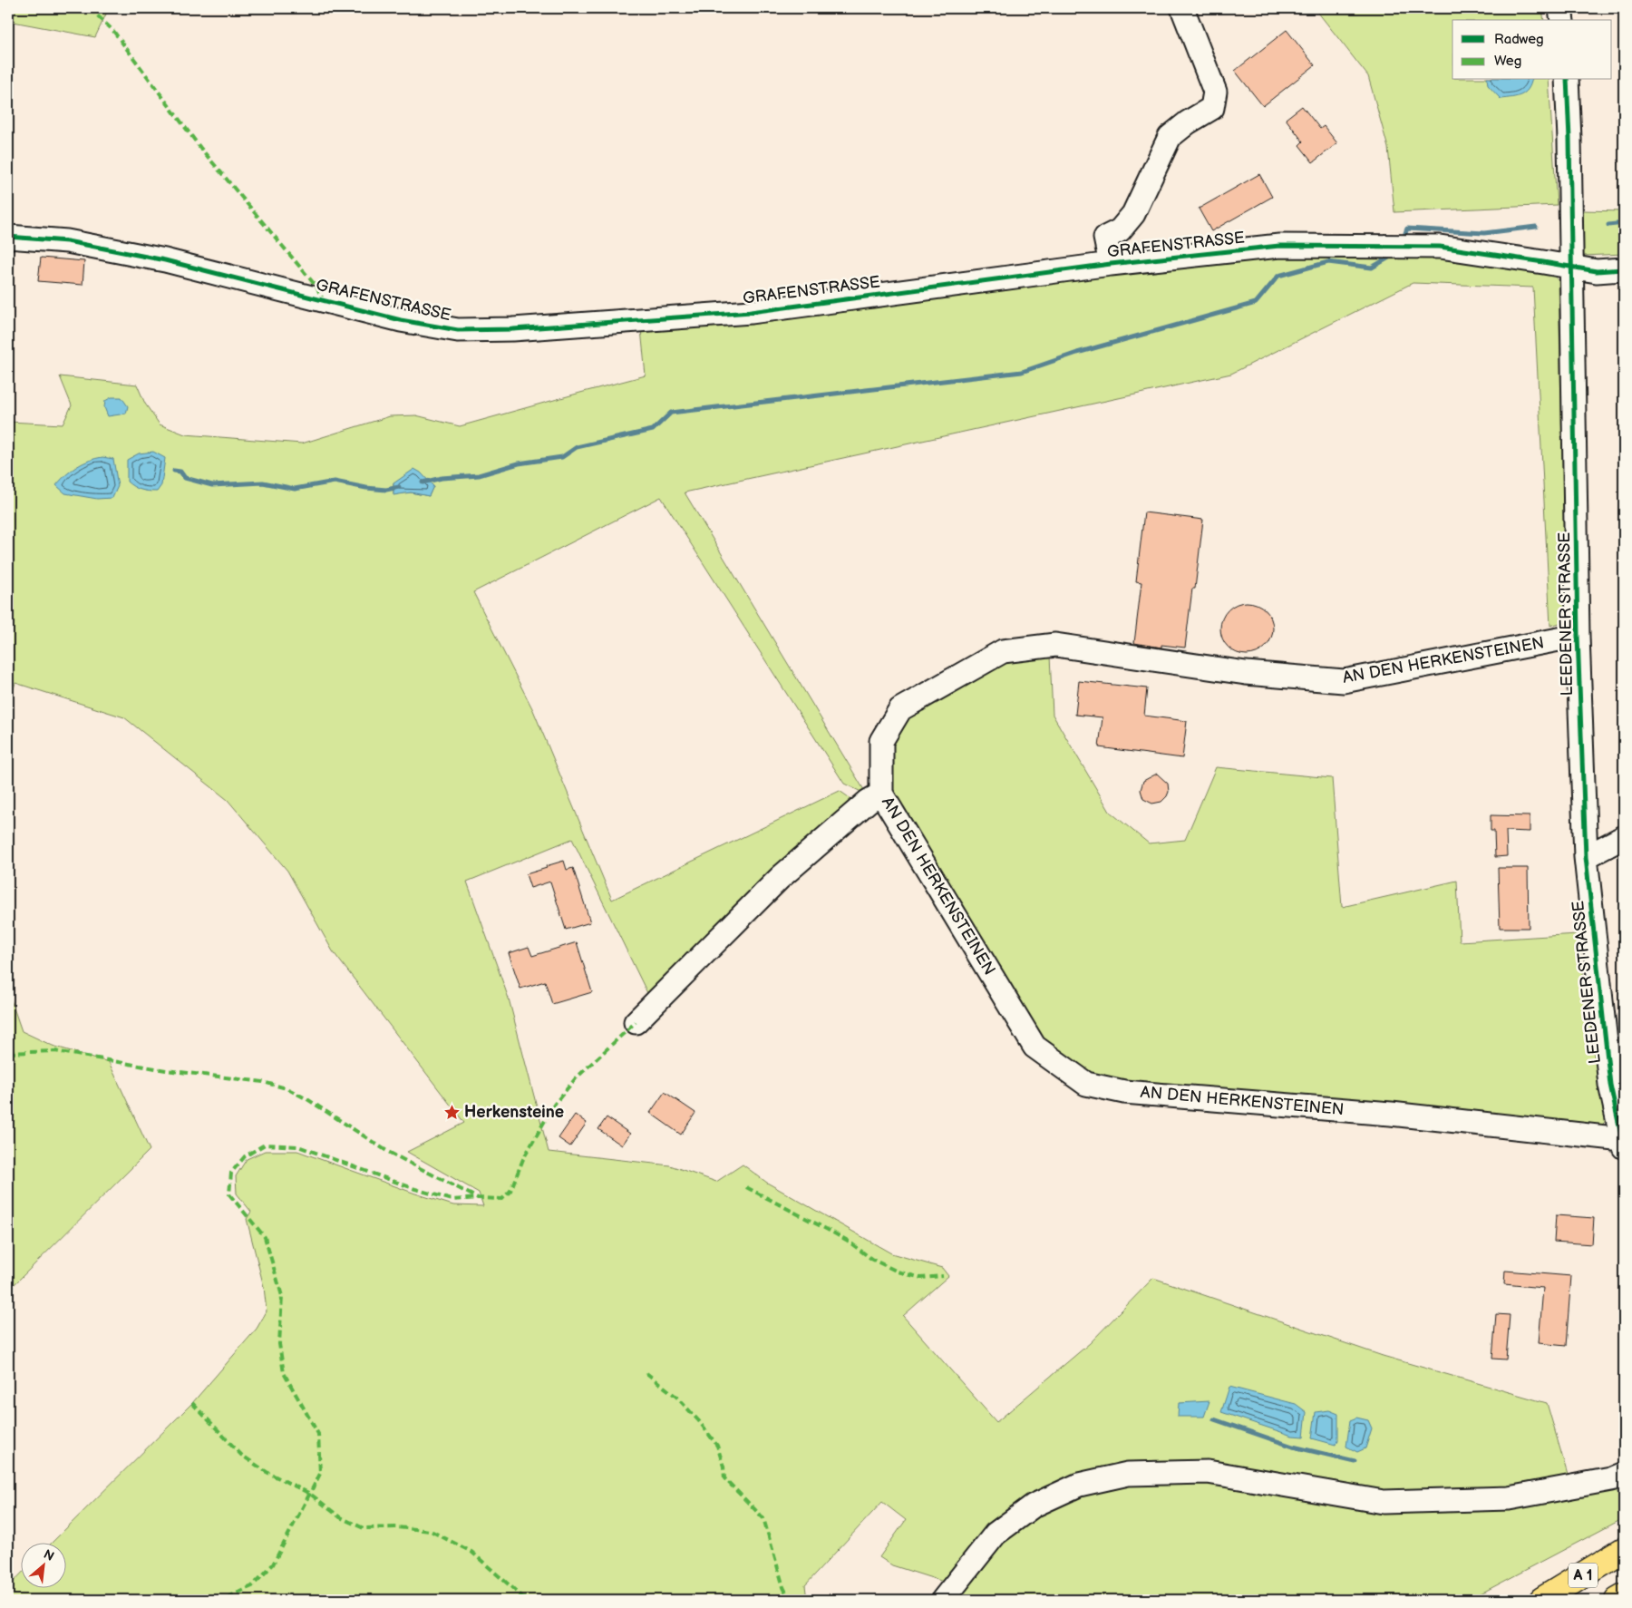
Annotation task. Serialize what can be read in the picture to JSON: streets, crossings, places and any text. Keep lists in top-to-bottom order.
{
  "streets": {
    "highway": ["A 1"],
    "street": ["GRAFENSTRASSE", "LEEDENER STRASSE", "AN DEN HERKENSTEINEN"]
  },
  "crossings": [
    ["GRAFENSTRASSE", "LEEDENER STRASSE"],
    ["LEEDENER STRASSE", "AN DEN HERKENSTEINEN"]
  ],
  "places": {
    "place": ["Herkensteine"]
  },
  "legend": ["Radweg", "Weg"],
  "north": "top right"
}
